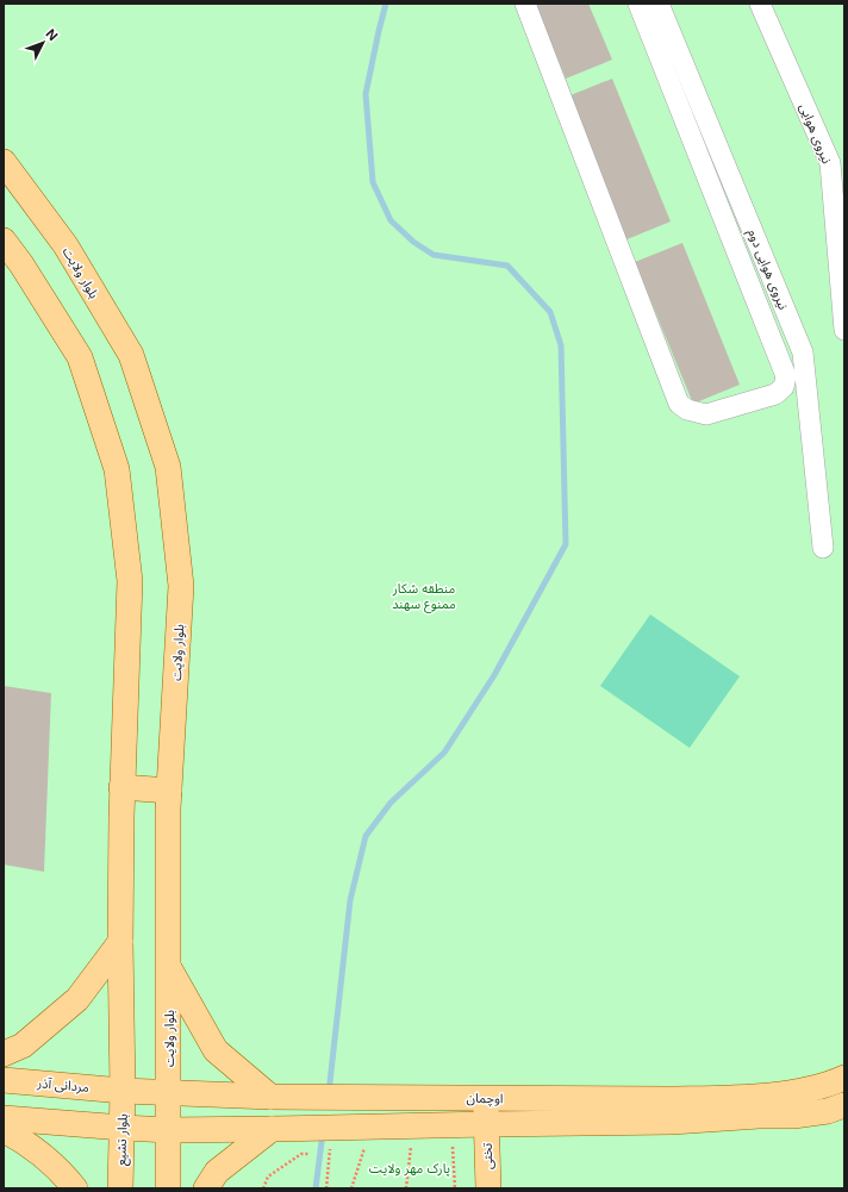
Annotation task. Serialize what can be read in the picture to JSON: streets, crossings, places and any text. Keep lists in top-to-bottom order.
{
  "streets": {
    "main road": [
      "بلوار ولایت",
      "مردانی آذر",
      "اوچمان",
      "بلوار تشیع",
      "تختی"
    ],
    "street": ["نیروی هوایی", "نیروی هوایی دوم"]
  },
  "crossings": [
    ["بلوار ولایت", "اوچمان"],
    ["مردانی آذر", "اوچمان"],
    ["مردانی آذر", "بلوار تشیع"],
    ["اوچمان", "بلوار تشیع"],
    ["اوچمان", "تختی"]
  ],
  "parks": ["منطقه شکار ممنوع سهند", "پارک مهر ولایت"],
  "north": "top right"
}
